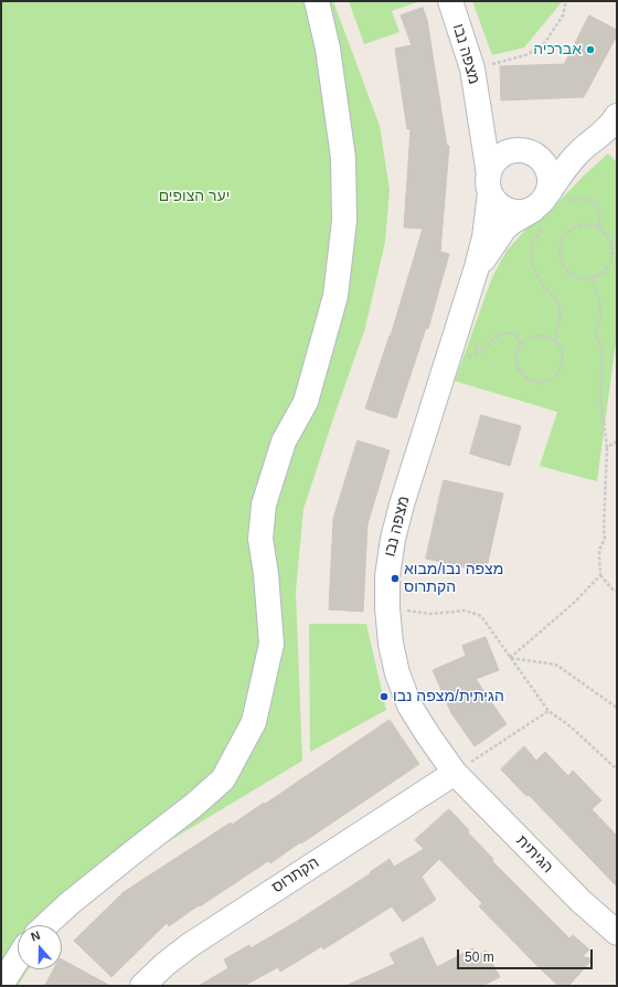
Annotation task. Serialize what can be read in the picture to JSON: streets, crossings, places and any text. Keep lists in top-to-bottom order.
{
  "streets": {
    "street": ["מצפה נבו", "הגיתית", "הקתרוס"]
  },
  "crossings": [
    ["מצפה נבו", "הגיתית"],
    ["מצפה נבו", "הקתרוס"],
    ["הגיתית", "הקתרוס"]
  ],
  "parks": ["יער הצופים"],
  "places": ["אברכיה", "מצפה נבו/מבוא הקתרוס", "הגיתית/מצפה נבו"],
  "scale_bar": "50 m",
  "north": "top"
}
